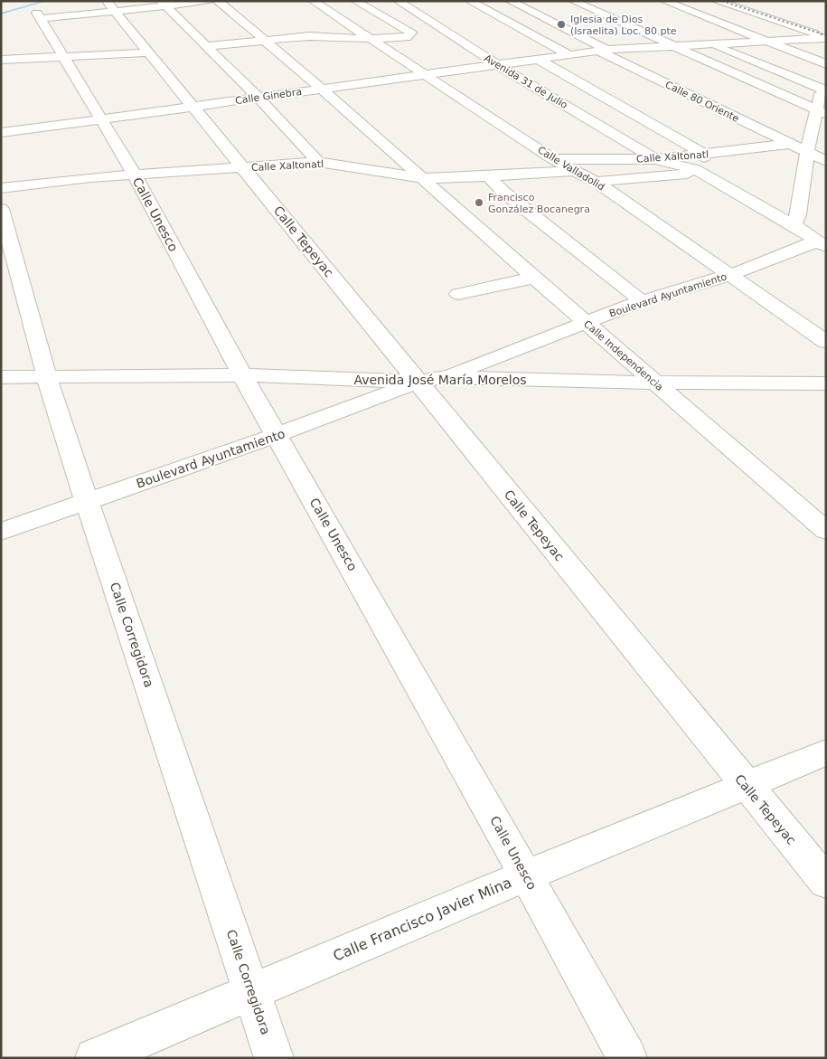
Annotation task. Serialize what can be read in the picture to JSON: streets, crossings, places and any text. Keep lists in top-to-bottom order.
{
  "streets": {
    "street": [
      "Avenida 31 de Julio",
      "Calle Ginebra",
      "Calle 80 Oriente",
      "Calle Xaltonatl",
      "Calle Valladolid",
      "Calle Unesco",
      "Calle Tepeyac",
      "Boulevard Ayuntamiento",
      "Calle Independencia",
      "Avenida José María Morelos",
      "Calle Corregidora",
      "Calle Francisco Javier Mina"
    ]
  },
  "crossings": [
    ["Avenida 31 de Julio", "Calle Ginebra"],
    ["Avenida 31 de Julio", "Calle Xaltonatl"],
    ["Calle Ginebra", "Calle 80 Oriente"],
    ["Calle Ginebra", "Calle Valladolid"],
    ["Calle Ginebra", "Calle Unesco"],
    ["Calle Ginebra", "Calle Tepeyac"],
    ["Calle Ginebra", "Calle Independencia"],
    ["Calle 80 Oriente", "Calle Xaltonatl"],
    ["Calle Xaltonatl", "Calle Valladolid"],
    ["Calle Xaltonatl", "Calle Unesco"],
    ["Calle Xaltonatl", "Calle Tepeyac"],
    ["Calle Xaltonatl", "Calle Independencia"],
    ["Calle Valladolid", "Boulevard Ayuntamiento"],
    ["Calle Unesco", "Calle Tepeyac"],
    ["Calle Unesco", "Boulevard Ayuntamiento"],
    ["Calle Unesco", "Avenida José María Morelos"],
    ["Calle Unesco", "Calle Francisco Javier Mina"],
    ["Calle Tepeyac", "Boulevard Ayuntamiento"],
    ["Calle Tepeyac", "Avenida José María Morelos"],
    ["Calle Tepeyac", "Calle Francisco Javier Mina"],
    ["Boulevard Ayuntamiento", "Calle Independencia"],
    ["Boulevard Ayuntamiento", "Avenida José María Morelos"],
    ["Boulevard Ayuntamiento", "Calle Corregidora"],
    ["Calle Independencia", "Avenida José María Morelos"],
    ["Avenida José María Morelos", "Calle Corregidora"],
    ["Calle Corregidora", "Calle Francisco Javier Mina"]
  ],
  "places": ["Iglesia de Dios (Israelita) Loc. 80 pte", "Francisco González Bocanegra"]
}
